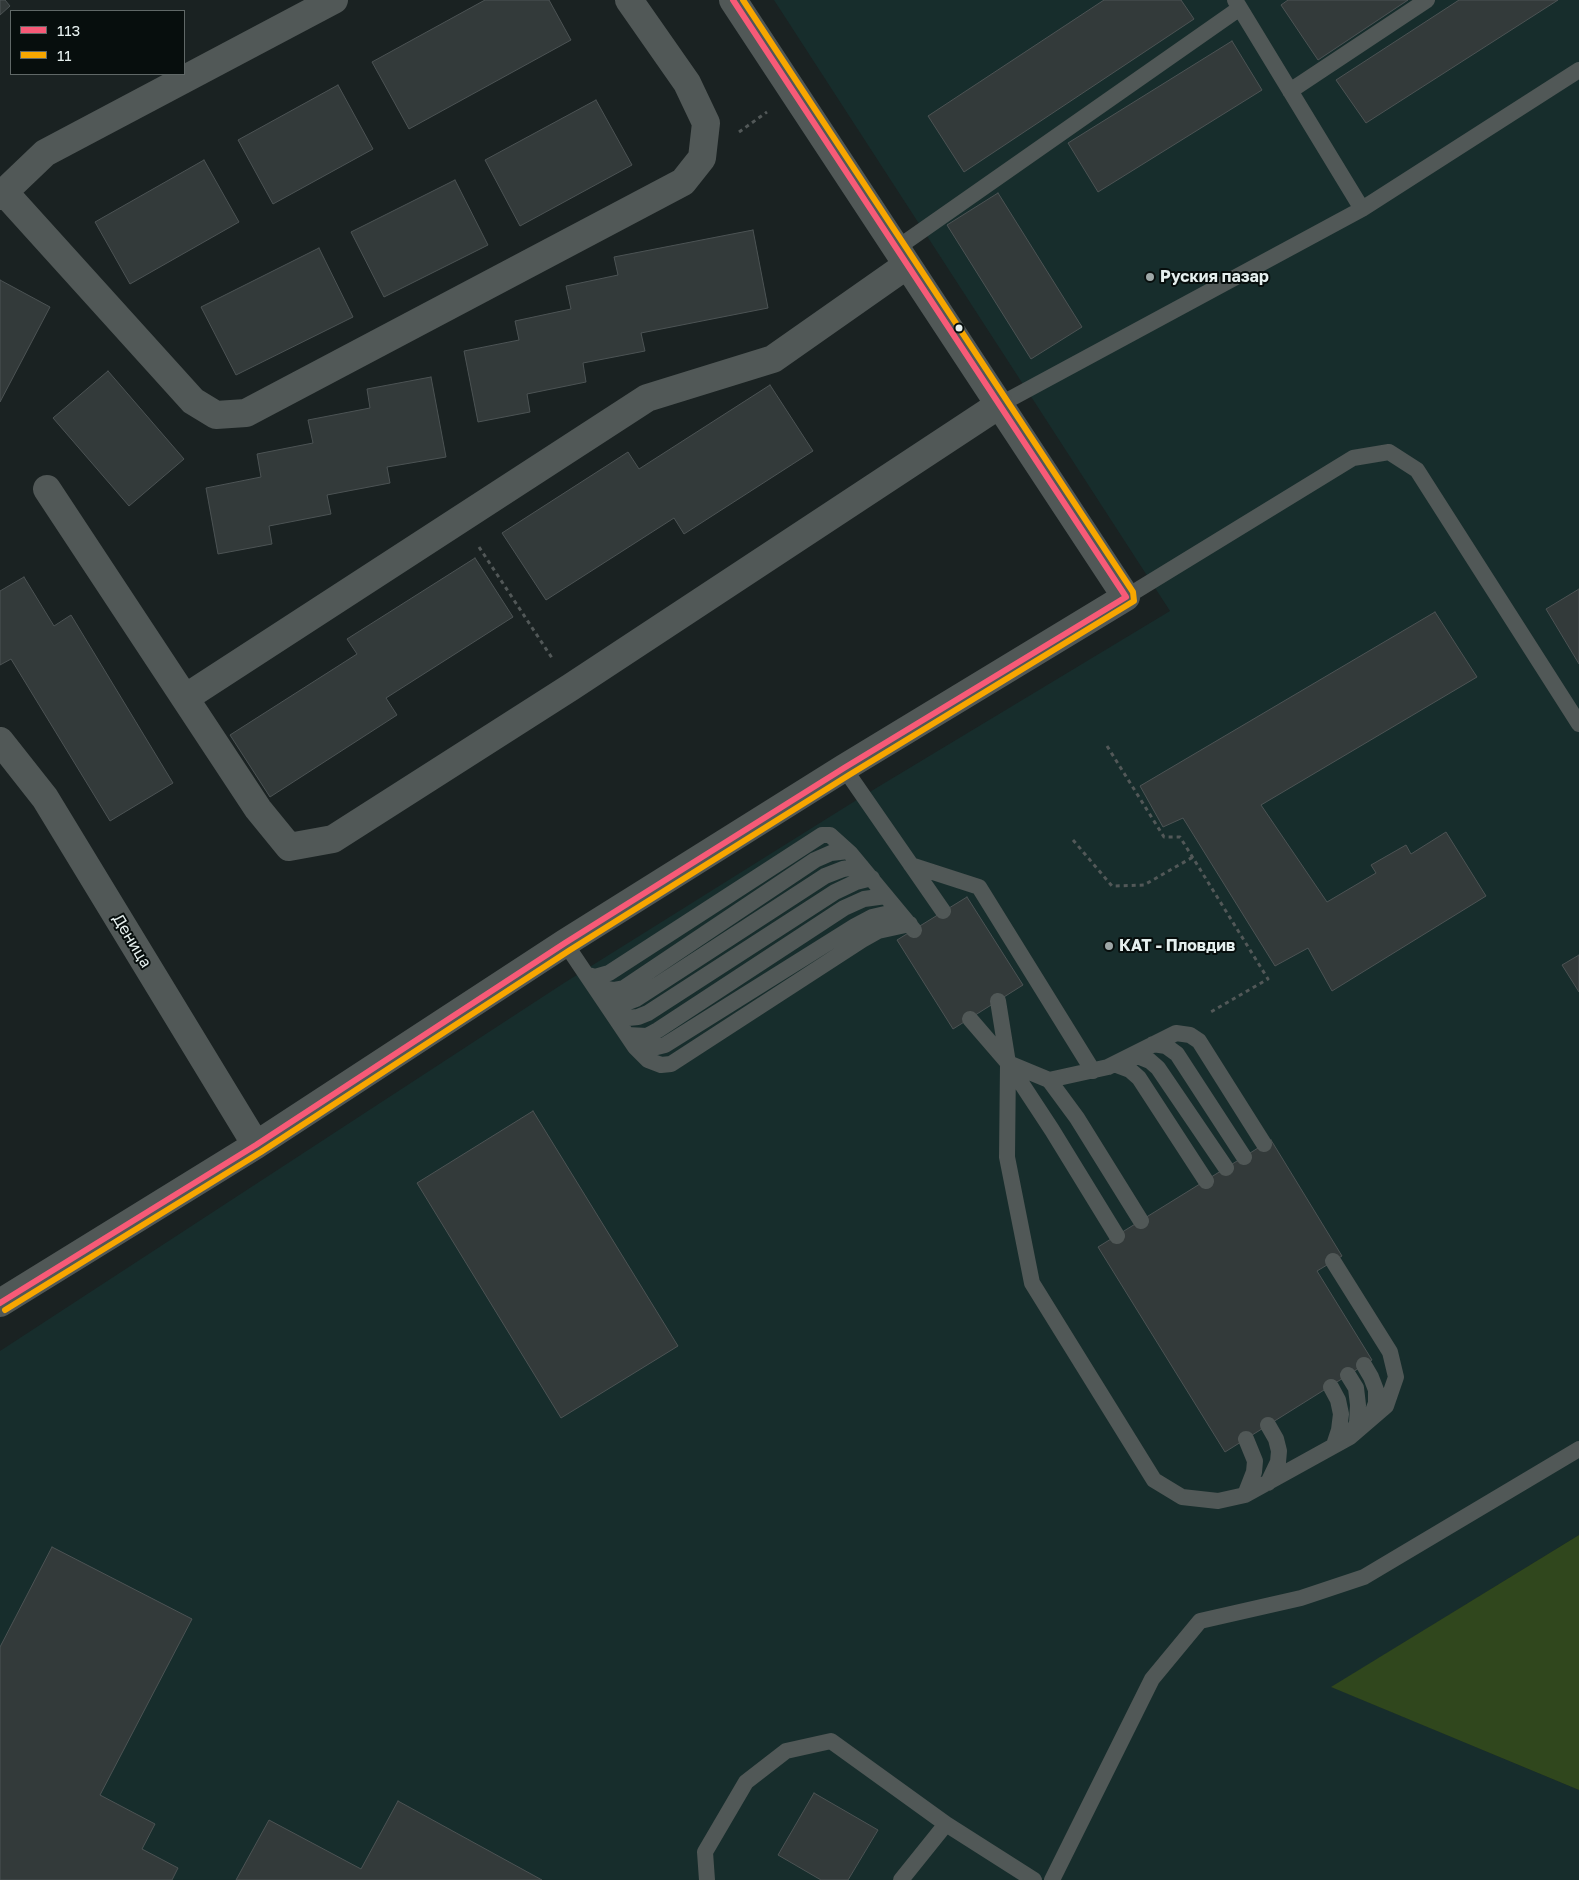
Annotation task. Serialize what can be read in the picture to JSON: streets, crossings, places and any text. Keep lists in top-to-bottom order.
{
  "streets": {
    "street": ["Деница"]
  },
  "places": ["Руския пазар", "КАТ - Пловдив"],
  "lines": ["transit line 113", "transit line 11"],
  "legend": ["113", "11"]
}
